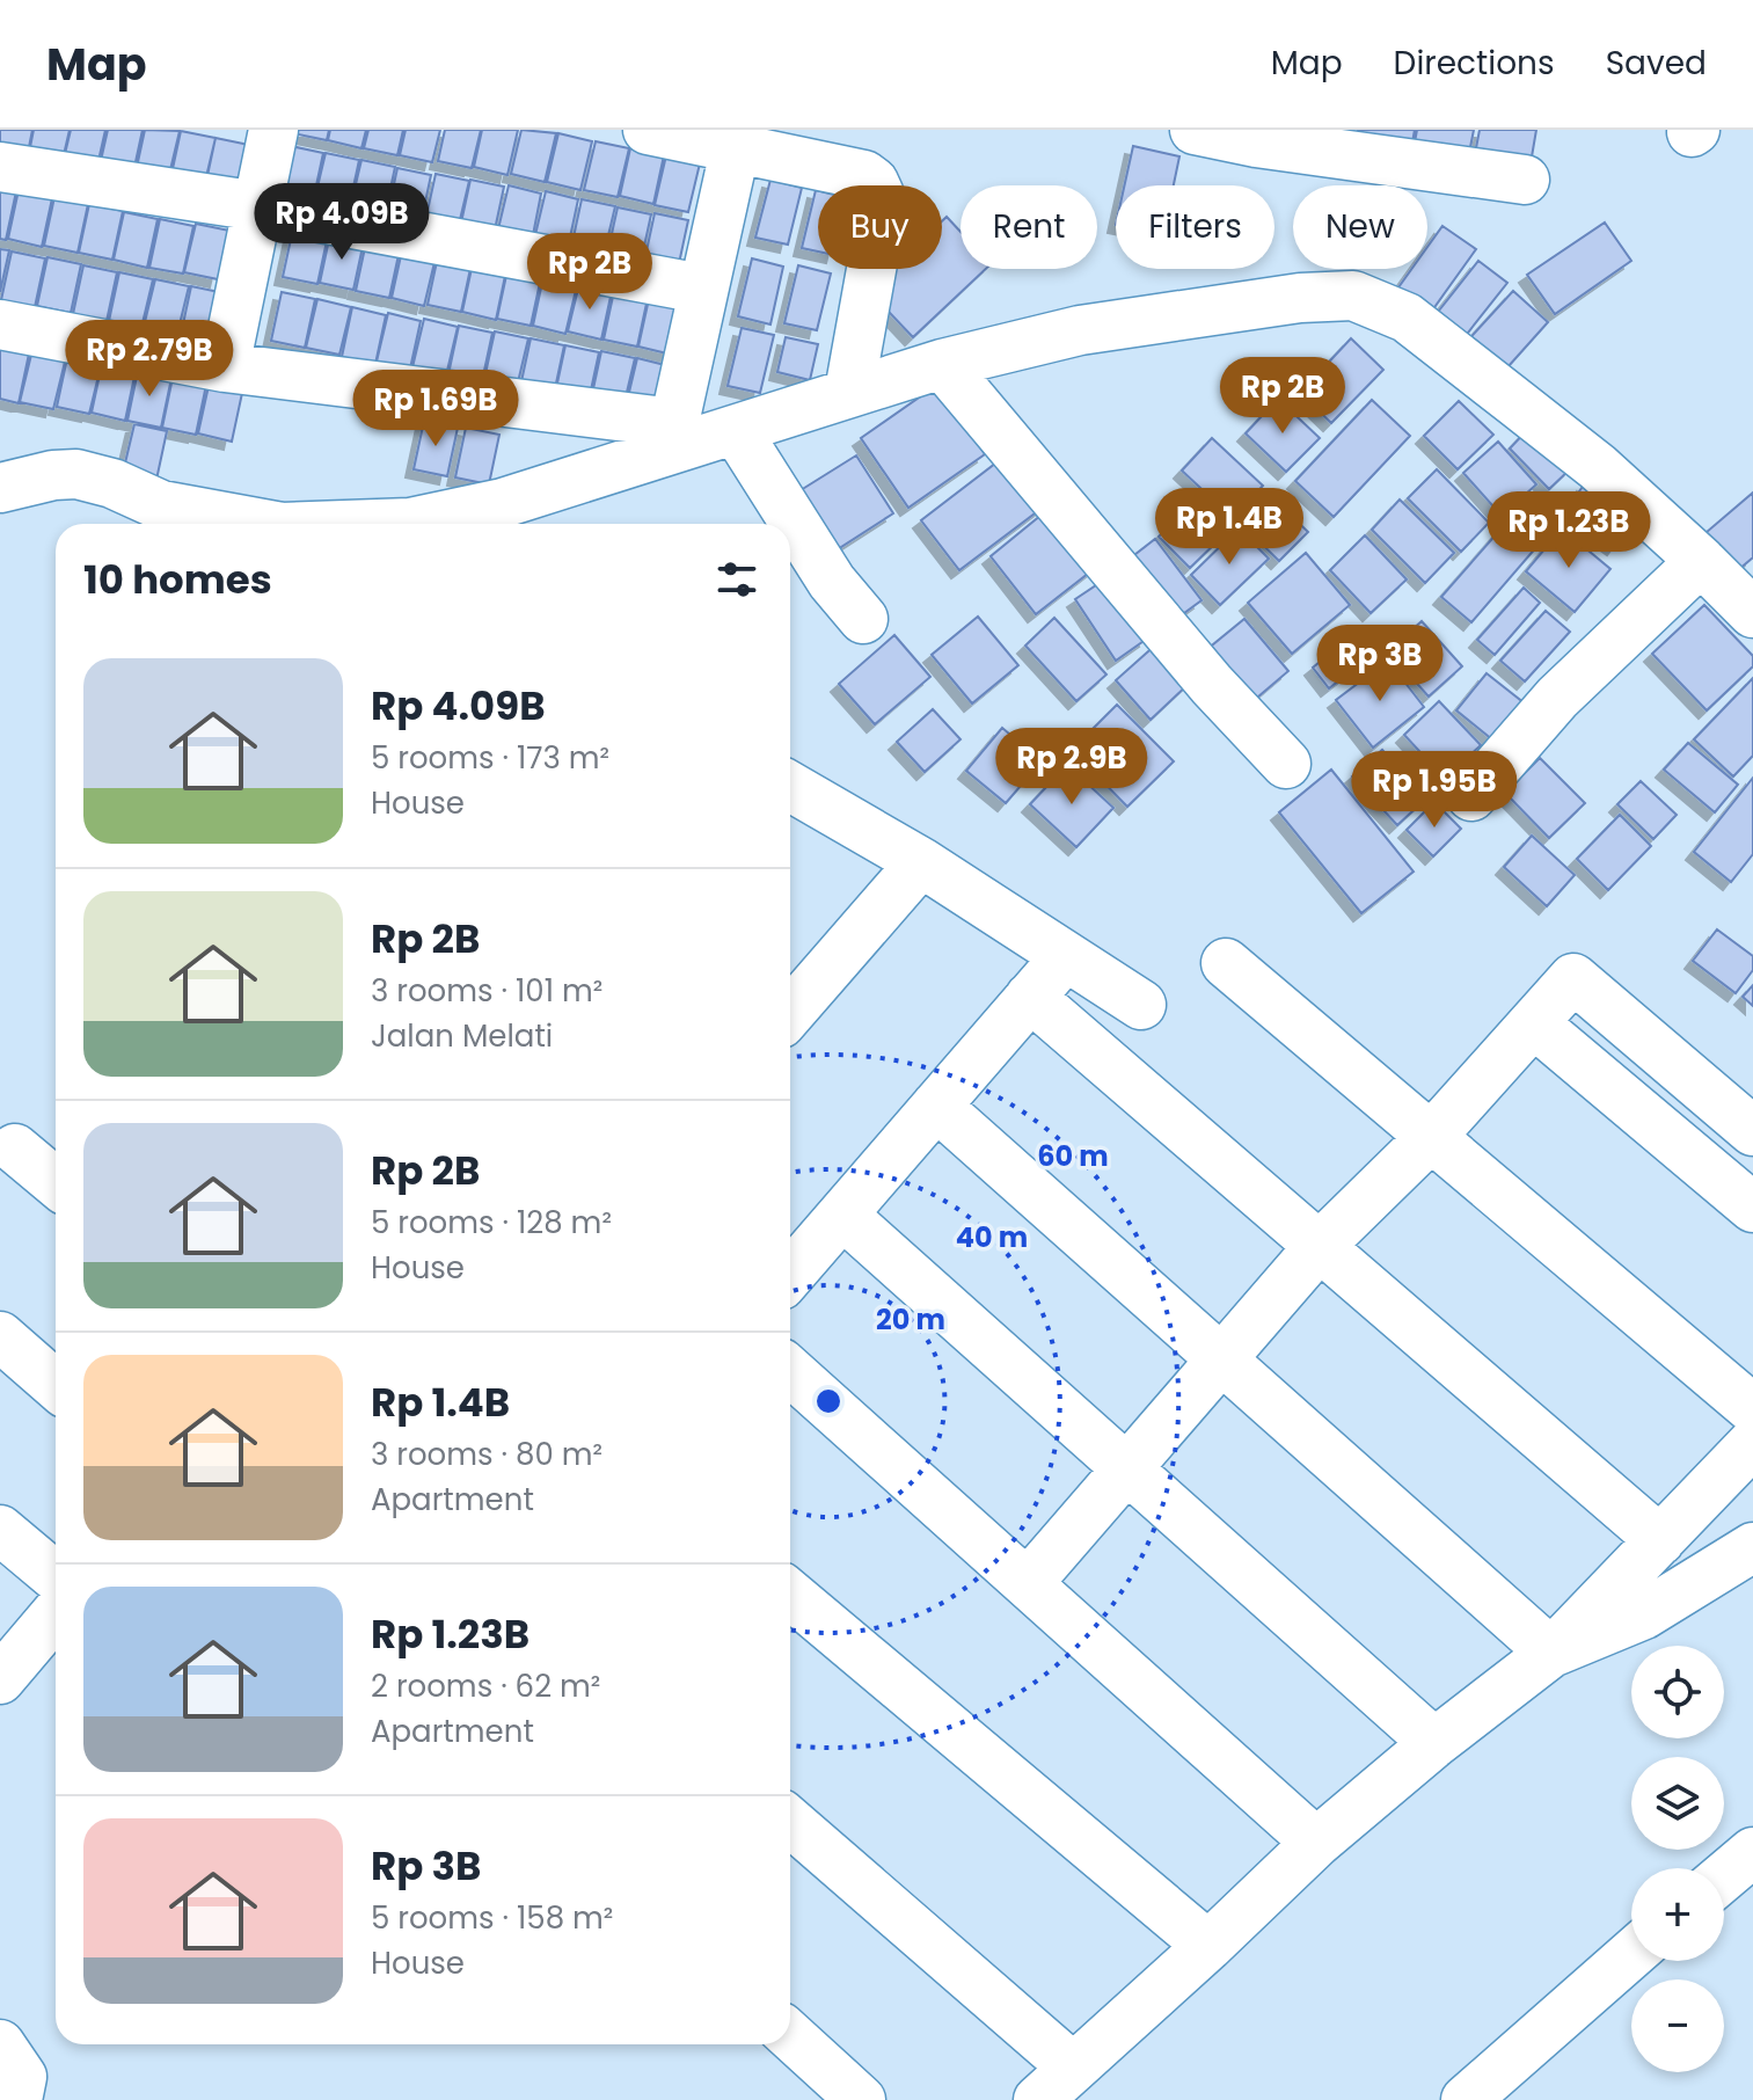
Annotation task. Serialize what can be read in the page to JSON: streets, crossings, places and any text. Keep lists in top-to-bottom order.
{
  "page": {
    "header": "Map",
    "nav": ["Map", "Directions", "Saved"],
    "price": [
      "Rp 4.09B",
      "Rp 2B",
      "Rp 2.79B",
      "Rp 2B",
      "Rp 1.69B",
      "Rp 1.4B",
      "Rp 1.23B",
      "Rp 3B",
      "Rp 2.9B",
      "Rp 1.95B"
    ],
    "chip": [
      "Buy",
      "Rent",
      "Filters",
      "New"
    ],
    "heading": "10 homes",
    "list": [
      {
        "name": "Rp 4.09B",
        "note": "5 rooms · 173 m² · House"
      },
      {
        "name": "Rp 2B",
        "note": "3 rooms · 101 m² · Jalan Melati"
      },
      {
        "name": "Rp 2B",
        "note": "5 rooms · 128 m² · House"
      },
      {
        "name": "Rp 1.4B",
        "note": "3 rooms · 80 m² · Apartment"
      },
      {
        "name": "Rp 1.23B",
        "note": "2 rooms · 62 m² · Apartment"
      },
      {
        "name": "Rp 3B",
        "note": "5 rooms · 158 m² · House"
      }
    ],
    "map_buttons": ["+", "−"]
  },
  "rings": ["60 m", "40 m", "20 m"]
}
